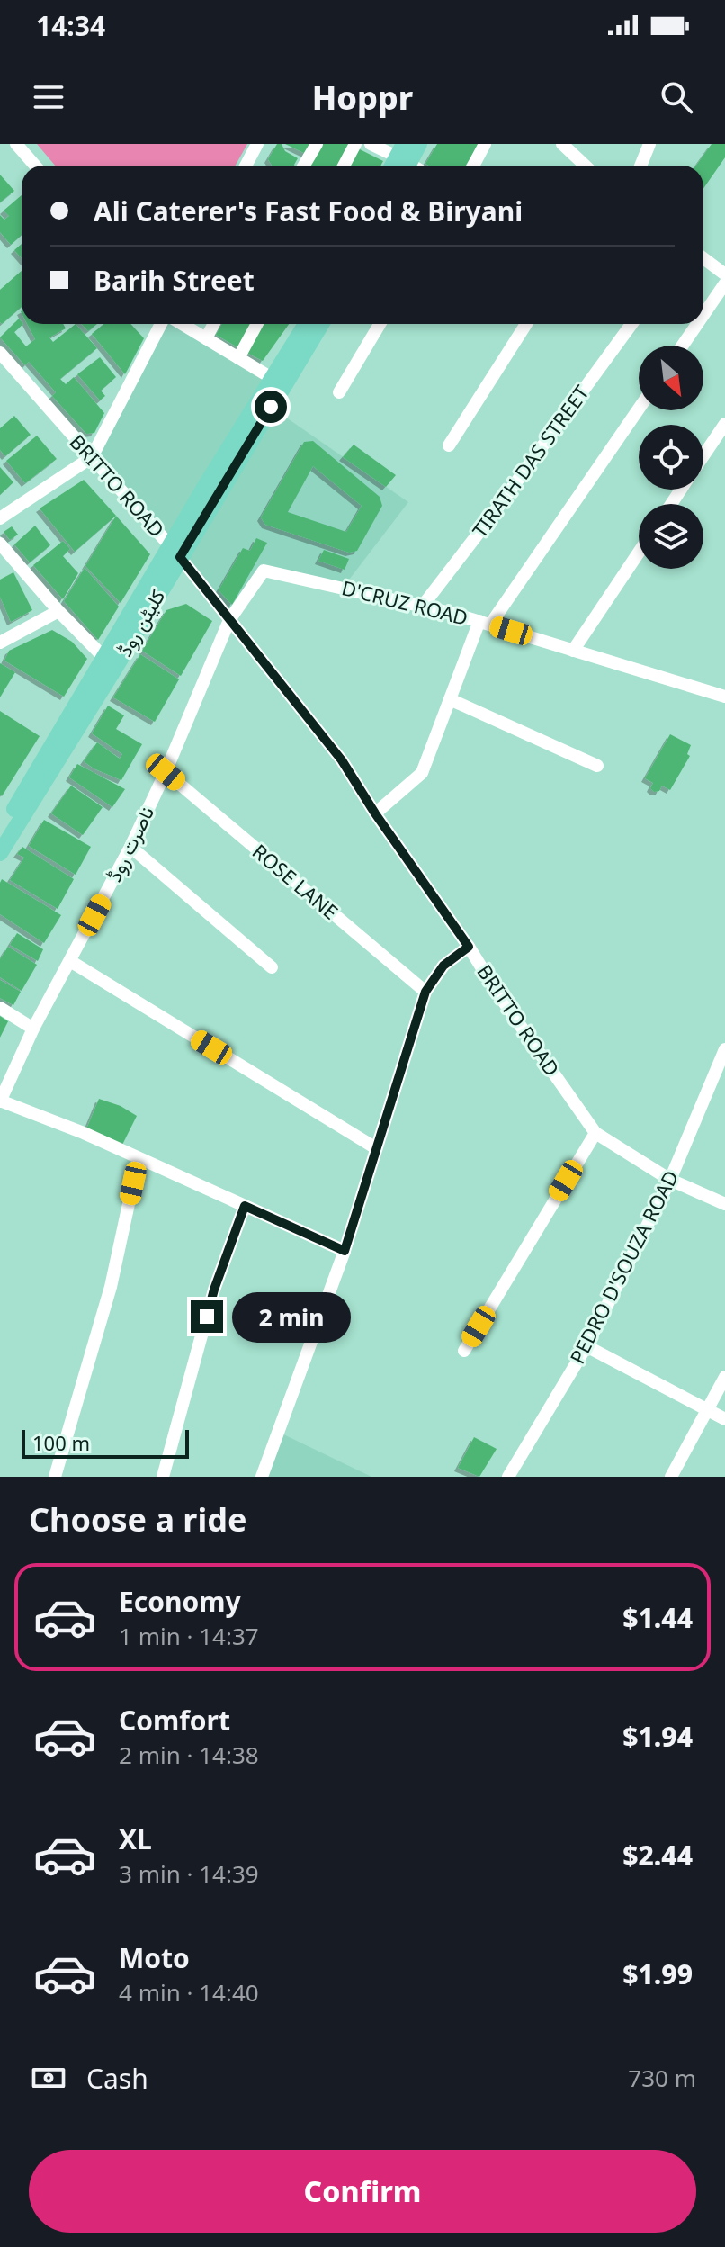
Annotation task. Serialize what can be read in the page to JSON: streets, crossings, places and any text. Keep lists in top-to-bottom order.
{
  "streets": {
    "main road": ["کلیٹن روڈ"],
    "street": [
      "TIRATH DAS STREET",
      "BRITTO ROAD",
      "D'CRUZ ROAD",
      "ناصرت روڈ",
      "ROSE LANE",
      "PEDRO D'SOUZA ROAD"
    ]
  },
  "crossings": [
    ["TIRATH DAS STREET", "D'CRUZ ROAD"],
    ["BRITTO ROAD", "D'CRUZ ROAD"],
    ["BRITTO ROAD", "کلیٹن روڈ"],
    ["BRITTO ROAD", "ناصرت روڈ"],
    ["BRITTO ROAD", "PEDRO D'SOUZA ROAD"],
    ["D'CRUZ ROAD", "ناصرت روڈ"],
    ["ناصرت روڈ", "ROSE LANE"]
  ],
  "scale_bar": "100 m",
  "north": "bottom right",
  "page": {
    "status": "14:34",
    "header": "Hoppr",
    "banner": ["Ali Caterer's Fast Food & Biryani", "Barih Street"],
    "bubble": "2 min",
    "scale": "100 m",
    "heading": "Choose a ride",
    "list": [
      {
        "name": "Economy",
        "note": "1 min · 14:37",
        "value": "$1.44"
      },
      {
        "name": "Comfort",
        "note": "2 min · 14:38",
        "value": "$1.94"
      },
      {
        "name": "XL",
        "note": "3 min · 14:39",
        "value": "$2.44"
      },
      {
        "name": "Moto",
        "note": "4 min · 14:40",
        "value": "$1.99"
      }
    ],
    "pay": ["Cash", "730 m"],
    "buttons": "Confirm"
  }
}
